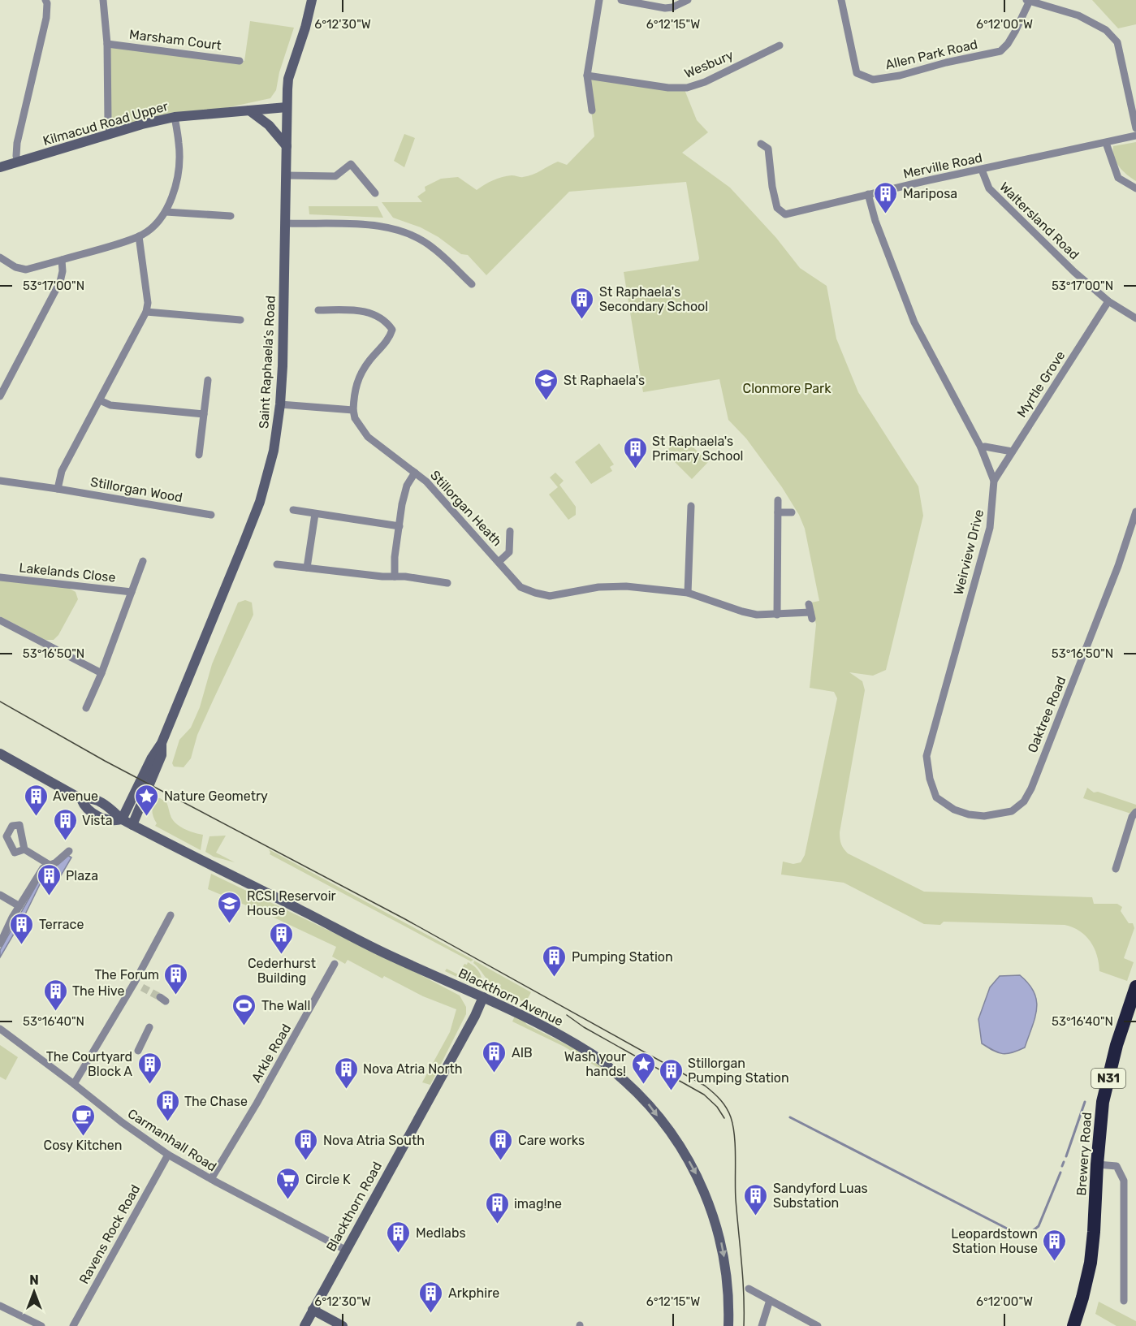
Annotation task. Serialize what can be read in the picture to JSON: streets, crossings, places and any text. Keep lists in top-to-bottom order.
{
  "streets": {
    "highway": ["N31", "Brewery Road"],
    "street": [
      "Marsham Court",
      "Allen Park Road",
      "Wesbury",
      "Kilmacud Road Upper",
      "Merville Road",
      "Waltersland Road",
      "Saint Raphaela’s Road",
      "Myrtle Grove",
      "Stillorgan Wood",
      "Stillorgan Heath",
      "Weirview Drive",
      "Lakelands Close",
      "Oaktree Road",
      "Blackthorn Avenue",
      "Arkle Road",
      "Carmanhall Road",
      "Blackthorn Road",
      "Ravens Rock Road"
    ]
  },
  "crossings": [
    ["Kilmacud Road Upper", "Saint Raphaela’s Road"],
    ["Merville Road", "Waltersland Road"],
    ["Merville Road", "Weirview Drive"],
    ["Waltersland Road", "Myrtle Grove"],
    ["Saint Raphaela’s Road", "Blackthorn Avenue"],
    ["Myrtle Grove", "Weirview Drive"],
    ["Weirview Drive", "Oaktree Road"],
    ["Blackthorn Avenue", "Blackthorn Road"],
    ["Arkle Road", "Carmanhall Road"],
    ["Carmanhall Road", "Blackthorn Road"],
    ["Carmanhall Road", "Ravens Rock Road"]
  ],
  "one_way": ["Blackthorn Avenue"],
  "parks": ["Clonmore Park"],
  "places": {
    "building": [
      "Mariposa",
      "St Raphaela's Secondary School",
      "St Raphaela's Primary School",
      "Avenue",
      "Vista",
      "Plaza",
      "Terrace",
      "Cederhurst Building",
      "Pumping Station",
      "The Forum",
      "The Hive",
      "AIB",
      "The Courtyard Block A",
      "Nova Atria North",
      "Stillorgan Pumping Station",
      "The Chase",
      "Nova Atria South",
      "Care works",
      "Sandyford Luas Substation",
      "imag!ne",
      "Medlabs",
      "Leopardstown Station House",
      "Arkphire"
    ],
    "school or university": ["St Raphaela's", "RCSI Reservoir House"],
    "place": ["Nature Geometry", "Wash your hands!"],
    "sports": ["The Wall"],
    "cafe": ["Cosy Kitchen"],
    "supermarket": ["Circle K"]
  },
  "north": "top",
  "coordinates": [
    "6°12'30\"W",
    "6°12'15\"W",
    "6°12'00\"W",
    "53°17'00\"N",
    "53°16'50\"N",
    "53°16'40\"N"
  ]
}
